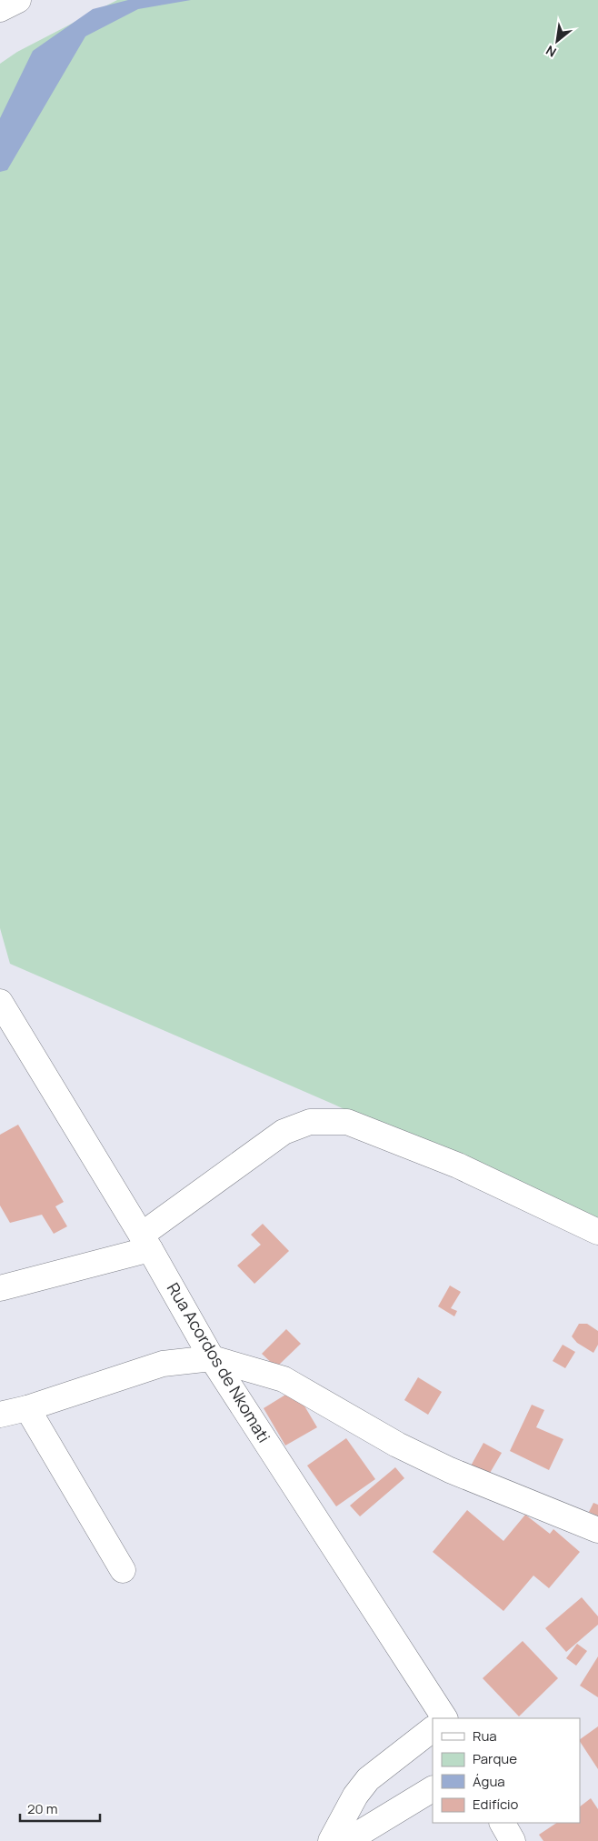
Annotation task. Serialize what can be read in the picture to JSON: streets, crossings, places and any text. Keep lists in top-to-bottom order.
{
  "streets": {
    "street": ["Rua Acordos de Nkomati"]
  },
  "legend": [
    "Rua",
    "Parque",
    "Água",
    "Edifício"
  ],
  "scale_bar": "20 m",
  "north": "bottom left"
}
